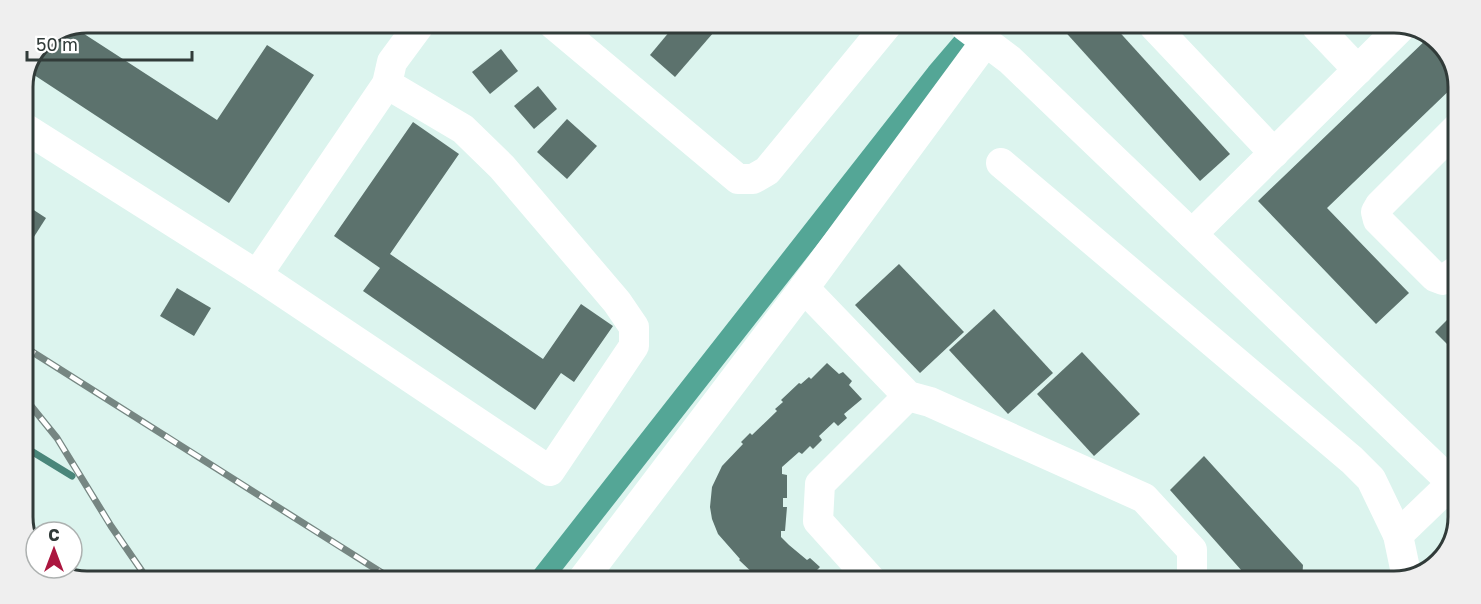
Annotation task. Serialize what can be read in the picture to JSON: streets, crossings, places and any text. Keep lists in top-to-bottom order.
{
  "scale_bar": "50 m",
  "north": "top"
}
